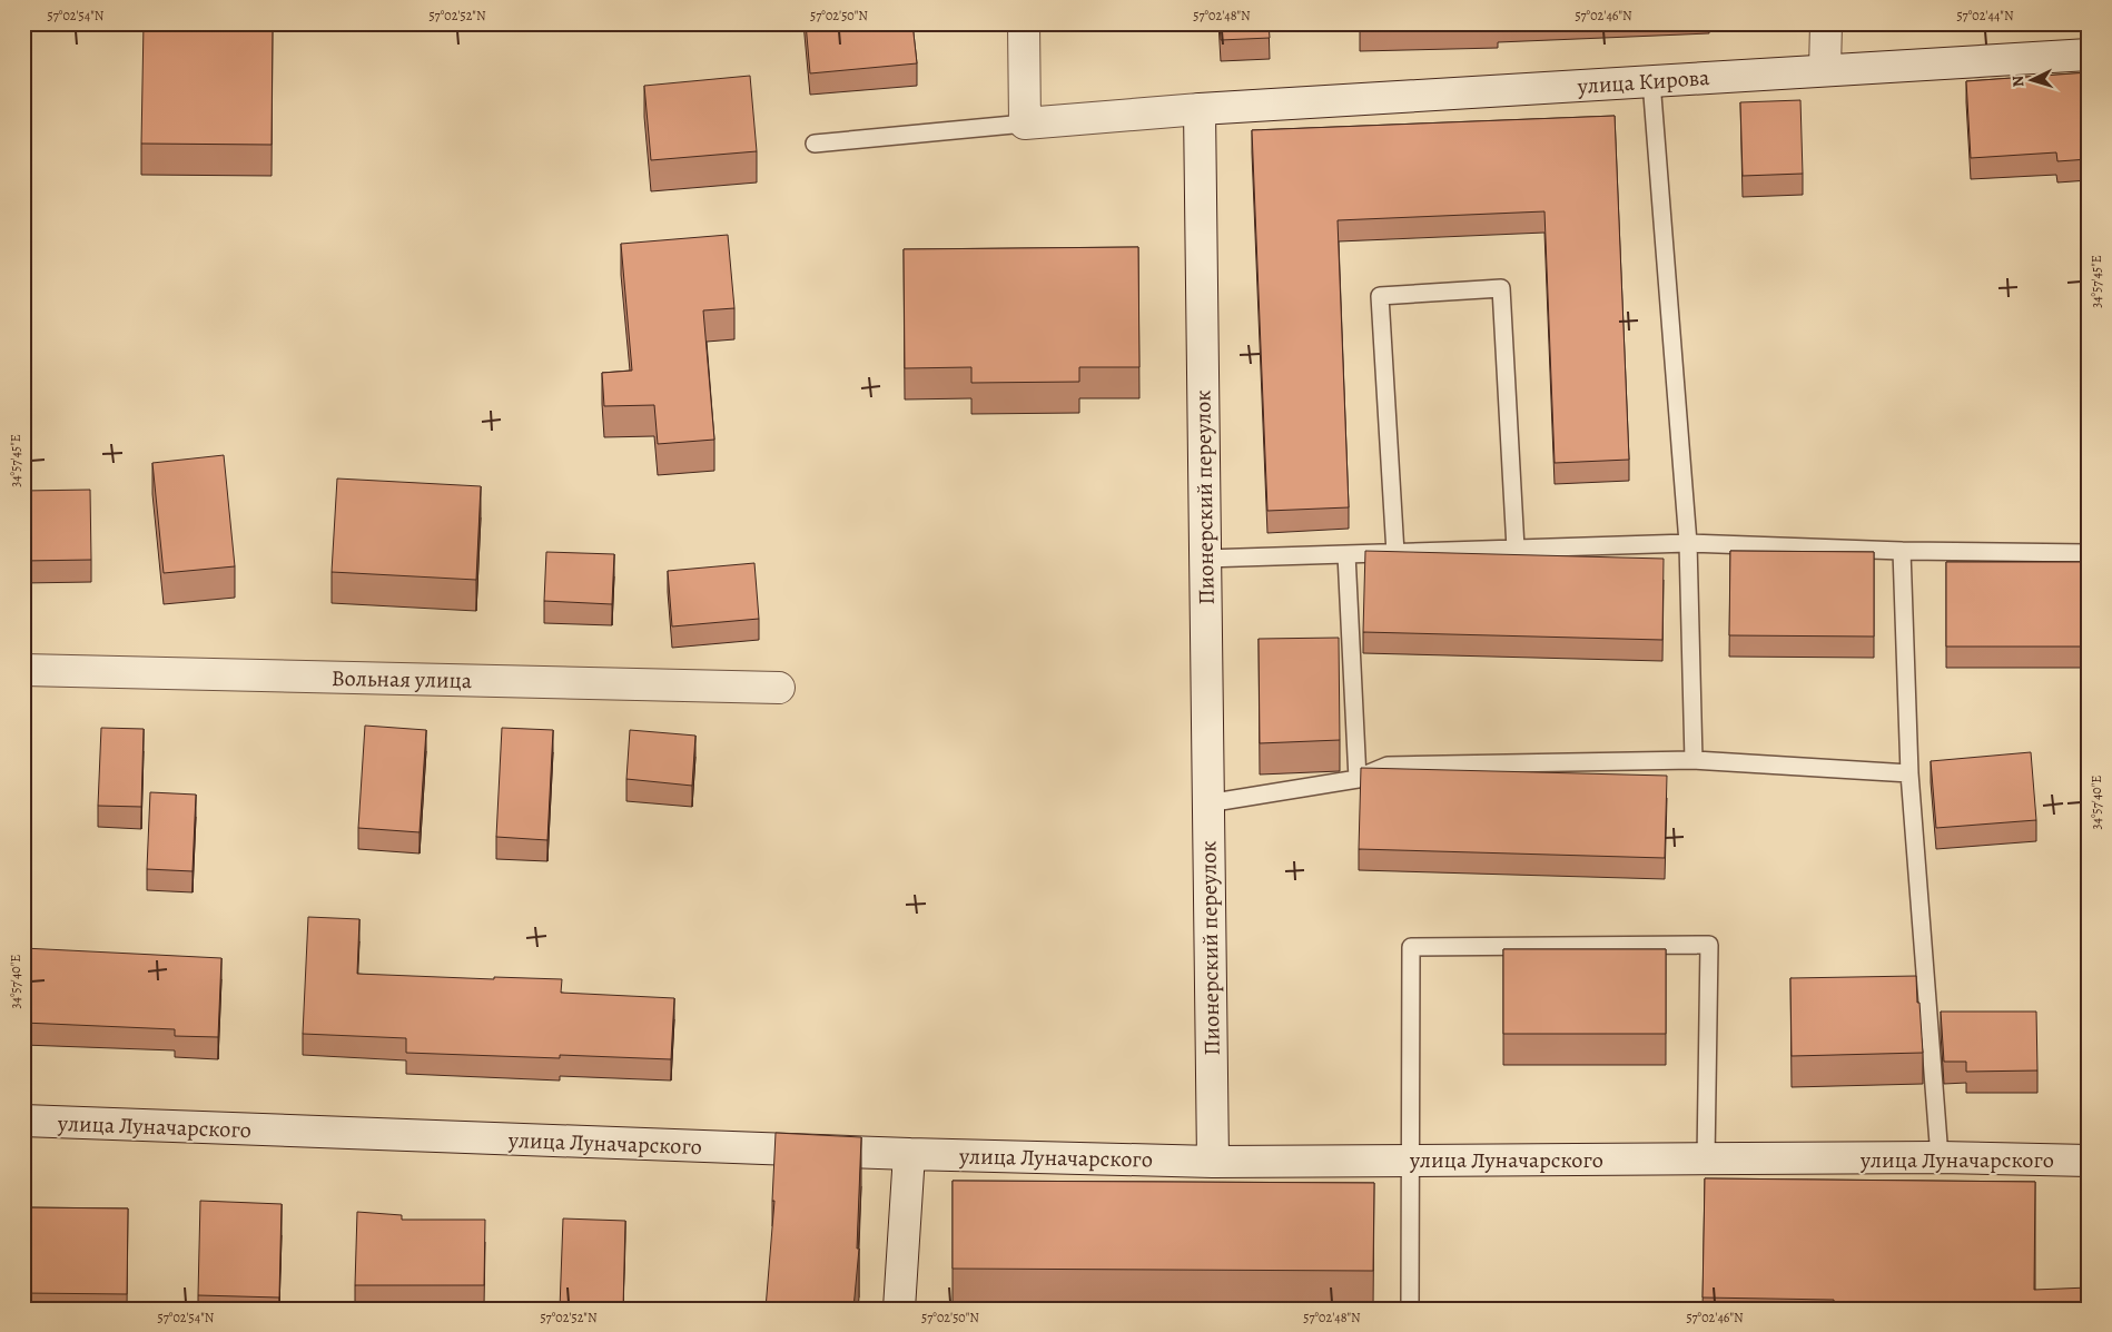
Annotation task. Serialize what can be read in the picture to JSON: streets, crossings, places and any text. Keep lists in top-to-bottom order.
{
  "streets": {
    "street": [
      "улица Кирова",
      "Пионерский переулок",
      "Вольная улица",
      "улица Луначарского"
    ]
  },
  "crossings": [
    ["улица Кирова", "Пионерский переулок"],
    ["Пионерский переулок", "улица Луначарского"]
  ],
  "north": "left",
  "coordinates": [
    "57°02'54\"N",
    "57°02'52\"N",
    "57°02'50\"N",
    "57°02'48\"N",
    "57°02'46\"N",
    "57°02'44\"N",
    "34°57'45\"E",
    "34°57'40\"E"
  ]
}
